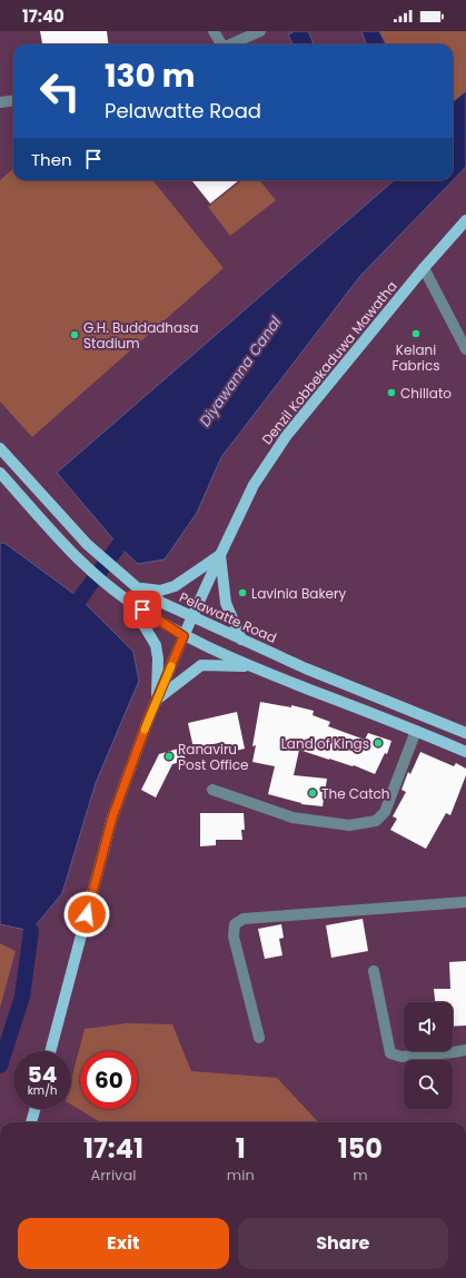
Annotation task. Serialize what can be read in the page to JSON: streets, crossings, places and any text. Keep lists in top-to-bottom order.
{
  "streets": {
    "main road": ["Denzil Kobbekaduwa Mawatha", "Pelawatte Road"]
  },
  "crossings": [
    ["Denzil Kobbekaduwa Mawatha", "Pelawatte Road"]
  ],
  "water": ["Diyawanna Canal"],
  "places": [
    "Kelani Fabrics",
    "G.H. Buddadhasa Stadium",
    "Chillato",
    "Lavinia Bakery",
    "Land of Kings",
    "Ranaviru Post Office",
    "The Catch"
  ],
  "page": {
    "status": "17:40",
    "turn": ["130 m", "Pelawatte Road"],
    "then": "Then",
    "speed": "54 km/h",
    "limit": "60",
    "eta": [
      "17:41",
      "Arrival",
      "1",
      "min",
      "150",
      "m"
    ],
    "buttons": ["Exit", "Share"]
  }
}
